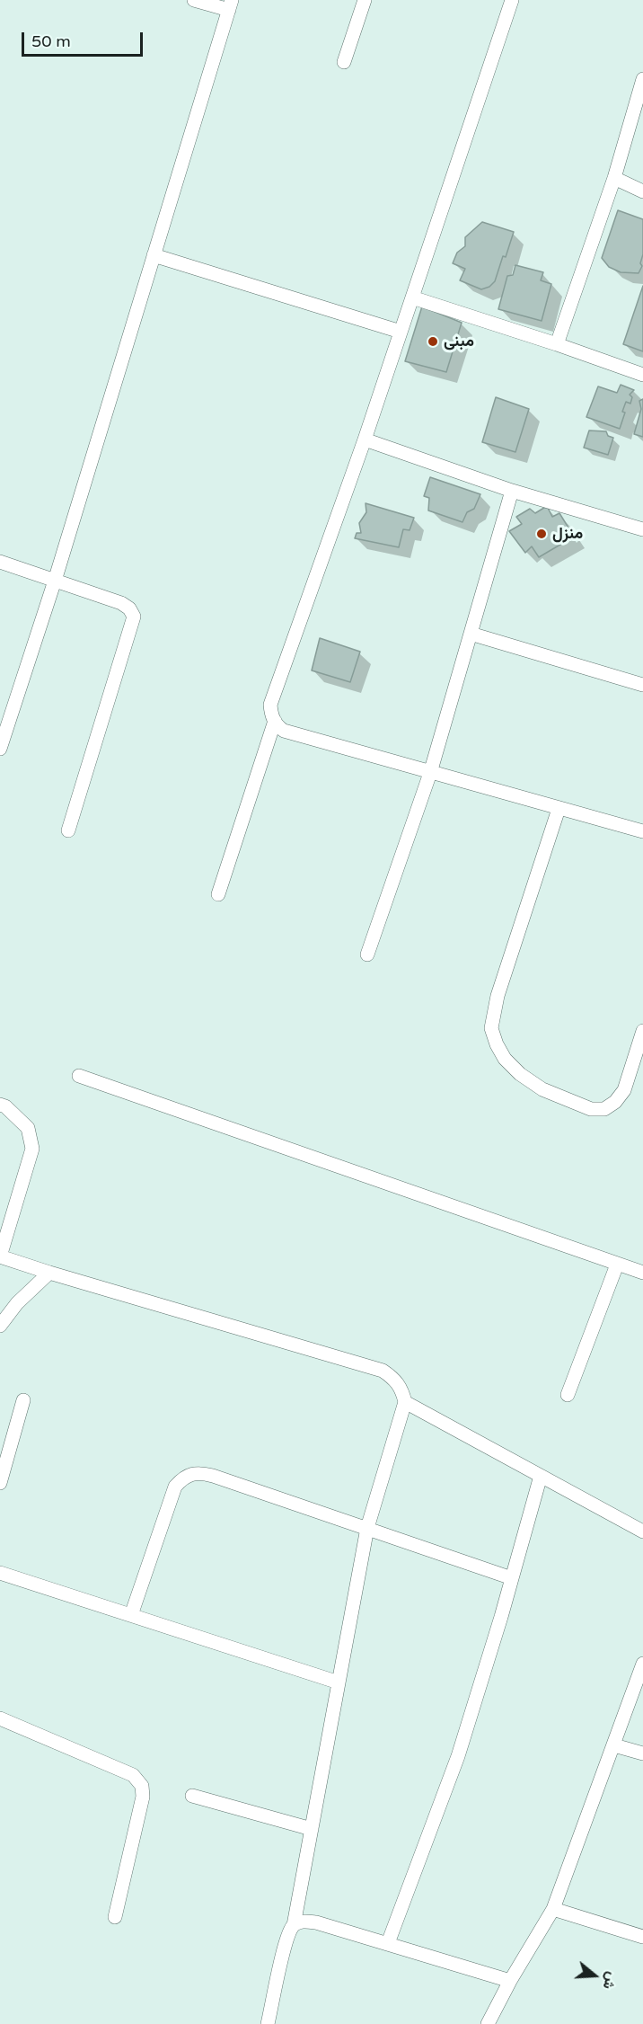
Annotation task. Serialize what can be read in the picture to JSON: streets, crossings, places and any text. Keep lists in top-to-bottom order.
{
  "places": ["مبنى", "منزل"],
  "scale_bar": "50 m",
  "north": "right"
}
